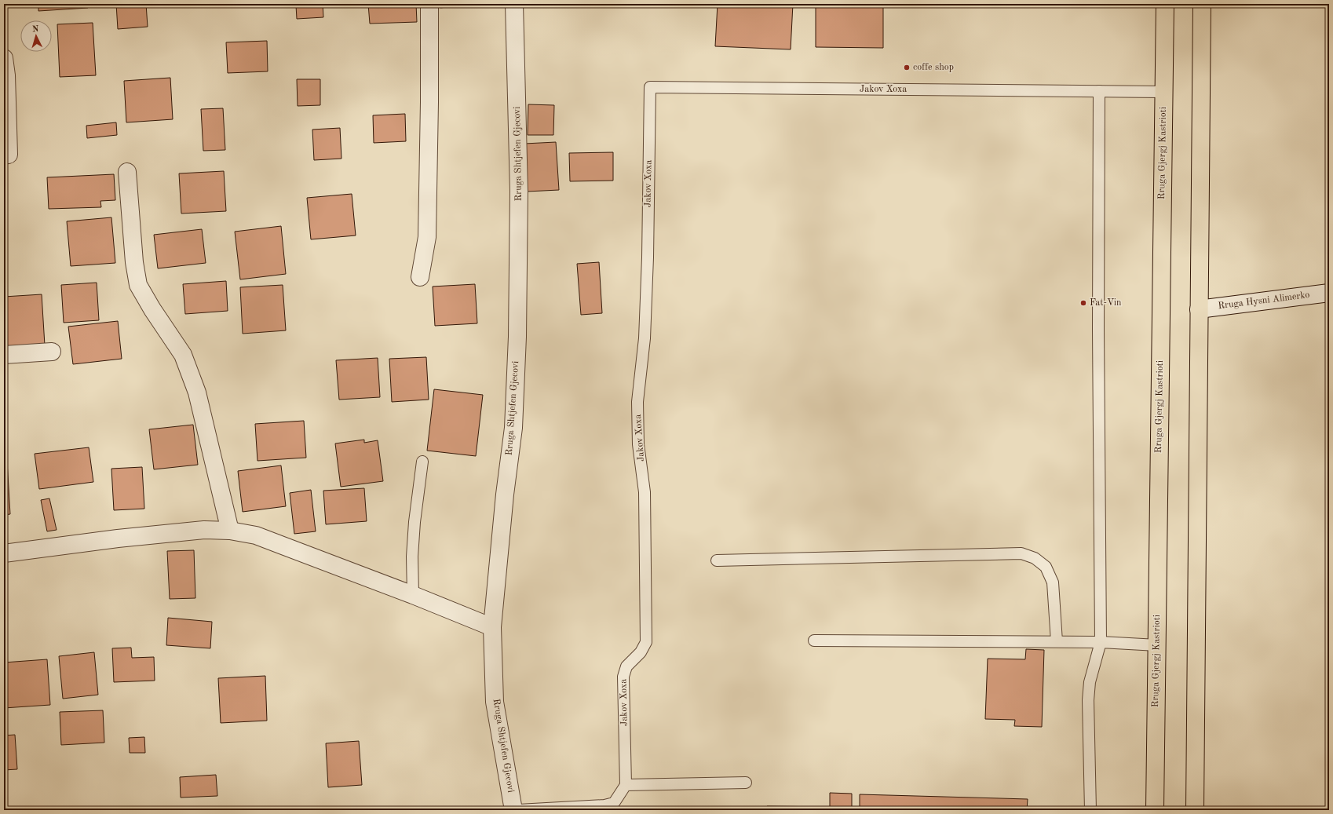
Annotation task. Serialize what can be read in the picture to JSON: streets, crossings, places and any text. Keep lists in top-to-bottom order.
{
  "streets": {
    "main road": ["Rruga Gjergj Kastrioti"],
    "street": ["Rruga Shtjefen Gjecovi", "Rruga Hysni Alimerko"],
    "lane": ["Jakov Xoxa"]
  },
  "crossings": [
    ["Jakov Xoxa", "Rruga Gjergj Kastrioti"]
  ],
  "places": ["coffe shop", "Fat-Vin"],
  "north": "top"
}
